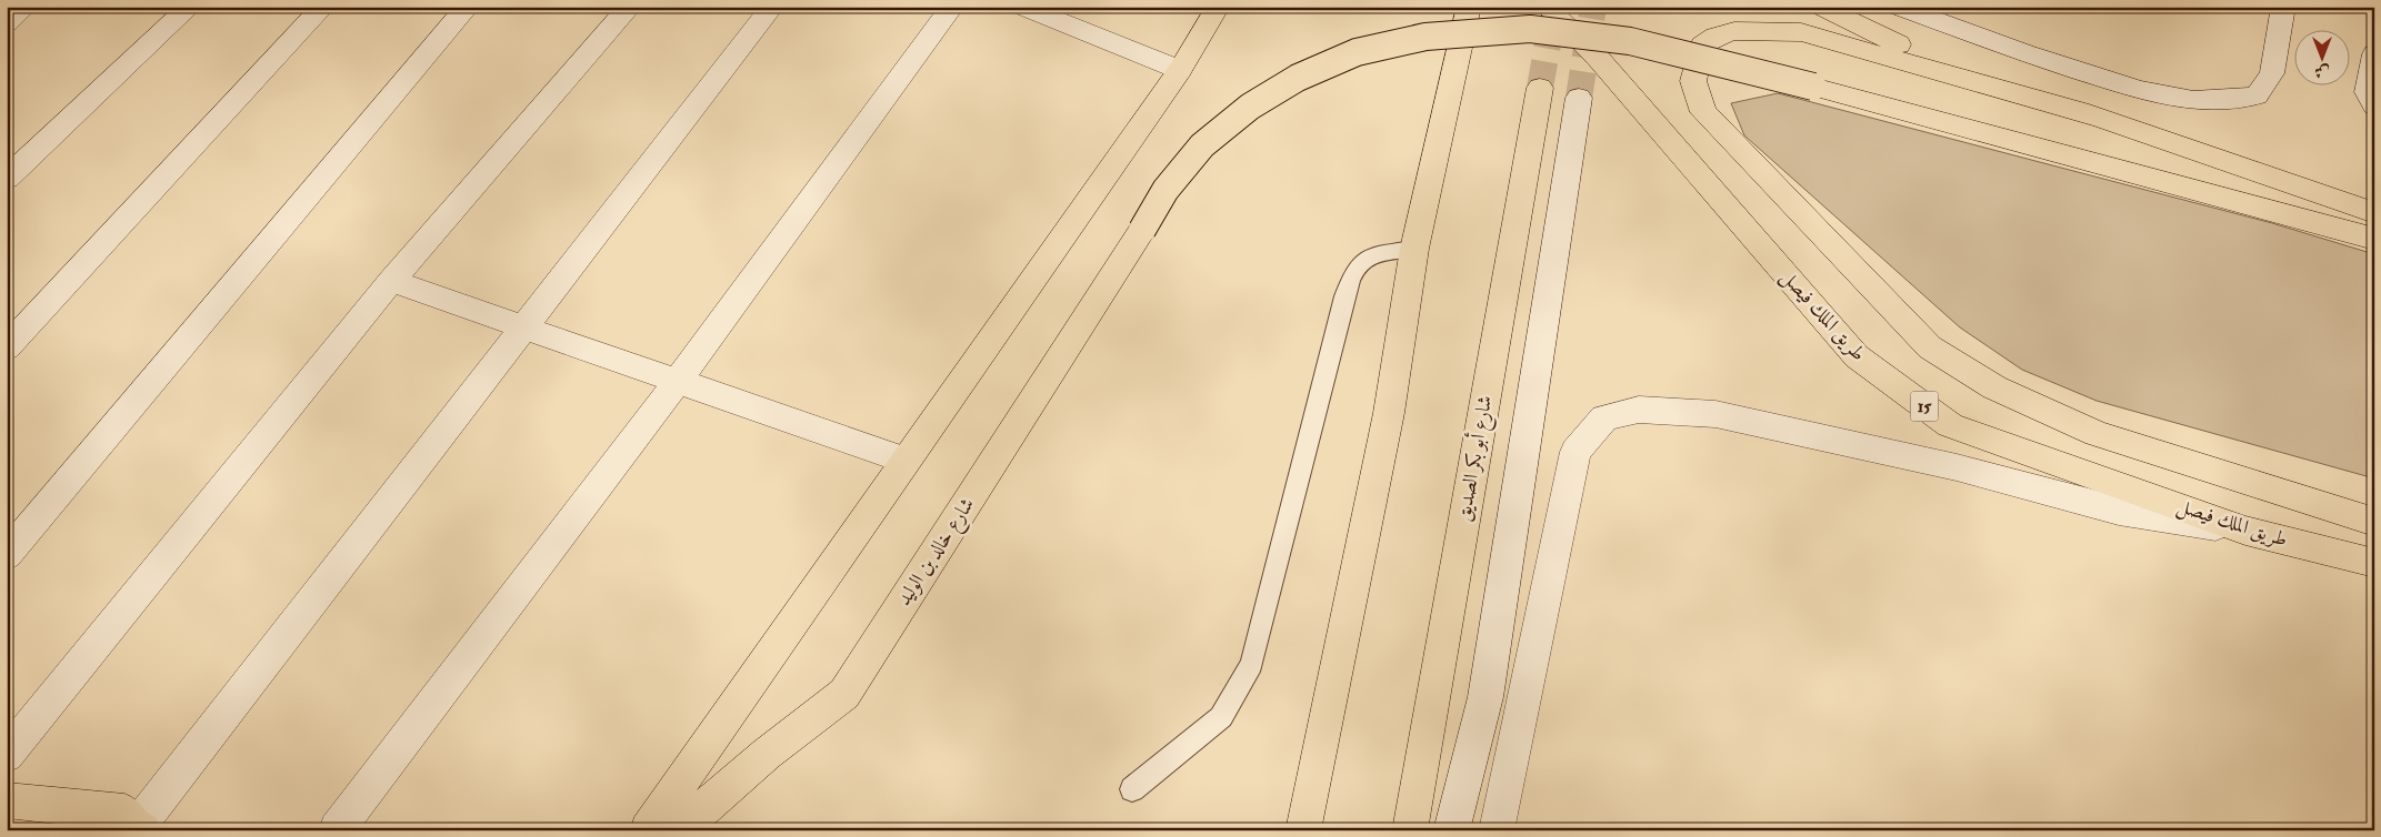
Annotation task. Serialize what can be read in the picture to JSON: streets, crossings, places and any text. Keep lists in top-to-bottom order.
{
  "streets": {
    "main road": [
      "طريق الملك فيصل",
      "15",
      "شارع أبو بكر الصديق",
      "شارع خالد بن الوليد"
    ]
  },
  "north": "bottom"
}
